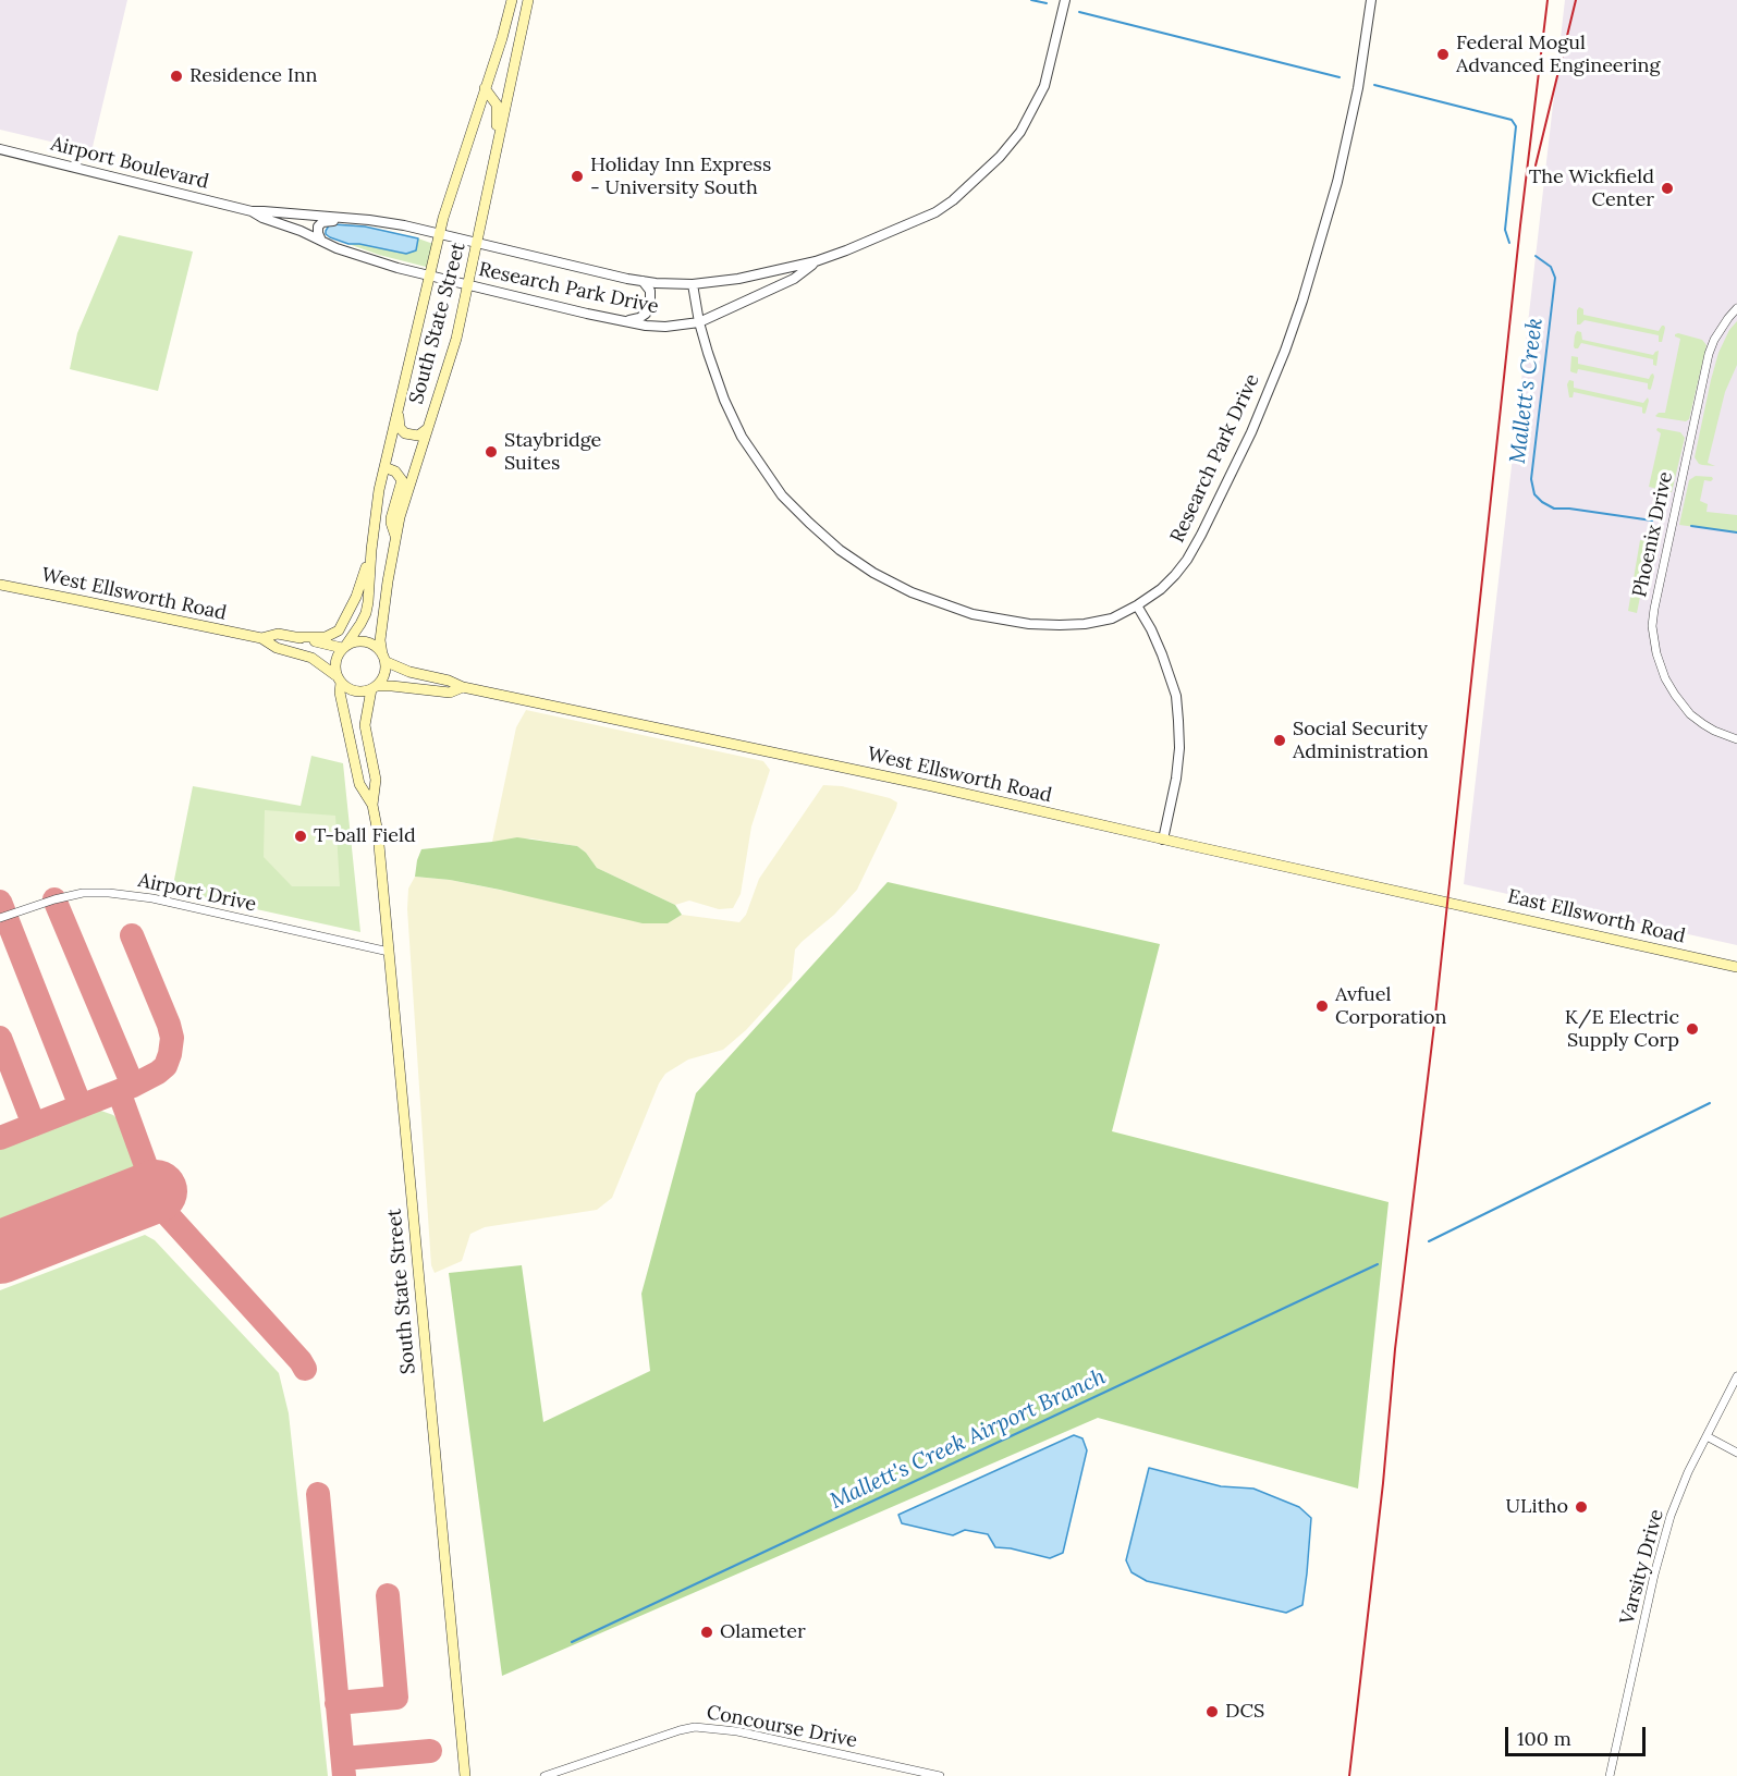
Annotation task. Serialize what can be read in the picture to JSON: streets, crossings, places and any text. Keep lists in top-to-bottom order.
{
  "streets": {
    "main road": ["South State Street", "West Ellsworth Road", "East Ellsworth Road"],
    "street": [
      "Airport Boulevard",
      "Research Park Drive",
      "Phoenix Drive",
      "Airport Drive",
      "Varsity Drive",
      "Concourse Drive"
    ]
  },
  "crossings": [
    ["Airport Boulevard", "Research Park Drive"],
    ["Airport Boulevard", "South State Street"],
    ["Research Park Drive", "South State Street"],
    ["South State Street", "West Ellsworth Road"],
    ["South State Street", "Airport Drive"],
    ["West Ellsworth Road", "East Ellsworth Road"]
  ],
  "water": ["Mallett's Creek", "Mallett's Creek Airport Branch"],
  "places": [
    "Federal Mogul Advanced Engineering",
    "Residence Inn",
    "Holiday Inn Express - University South",
    "The Wickfield Center",
    "Staybridge Suites",
    "Social Security Administration",
    "T-ball Field",
    "Avfuel Corporation",
    "K/E Electric Supply Corp",
    "ULitho",
    "Olameter",
    "DCS"
  ],
  "scale_bar": "100 m"
}
